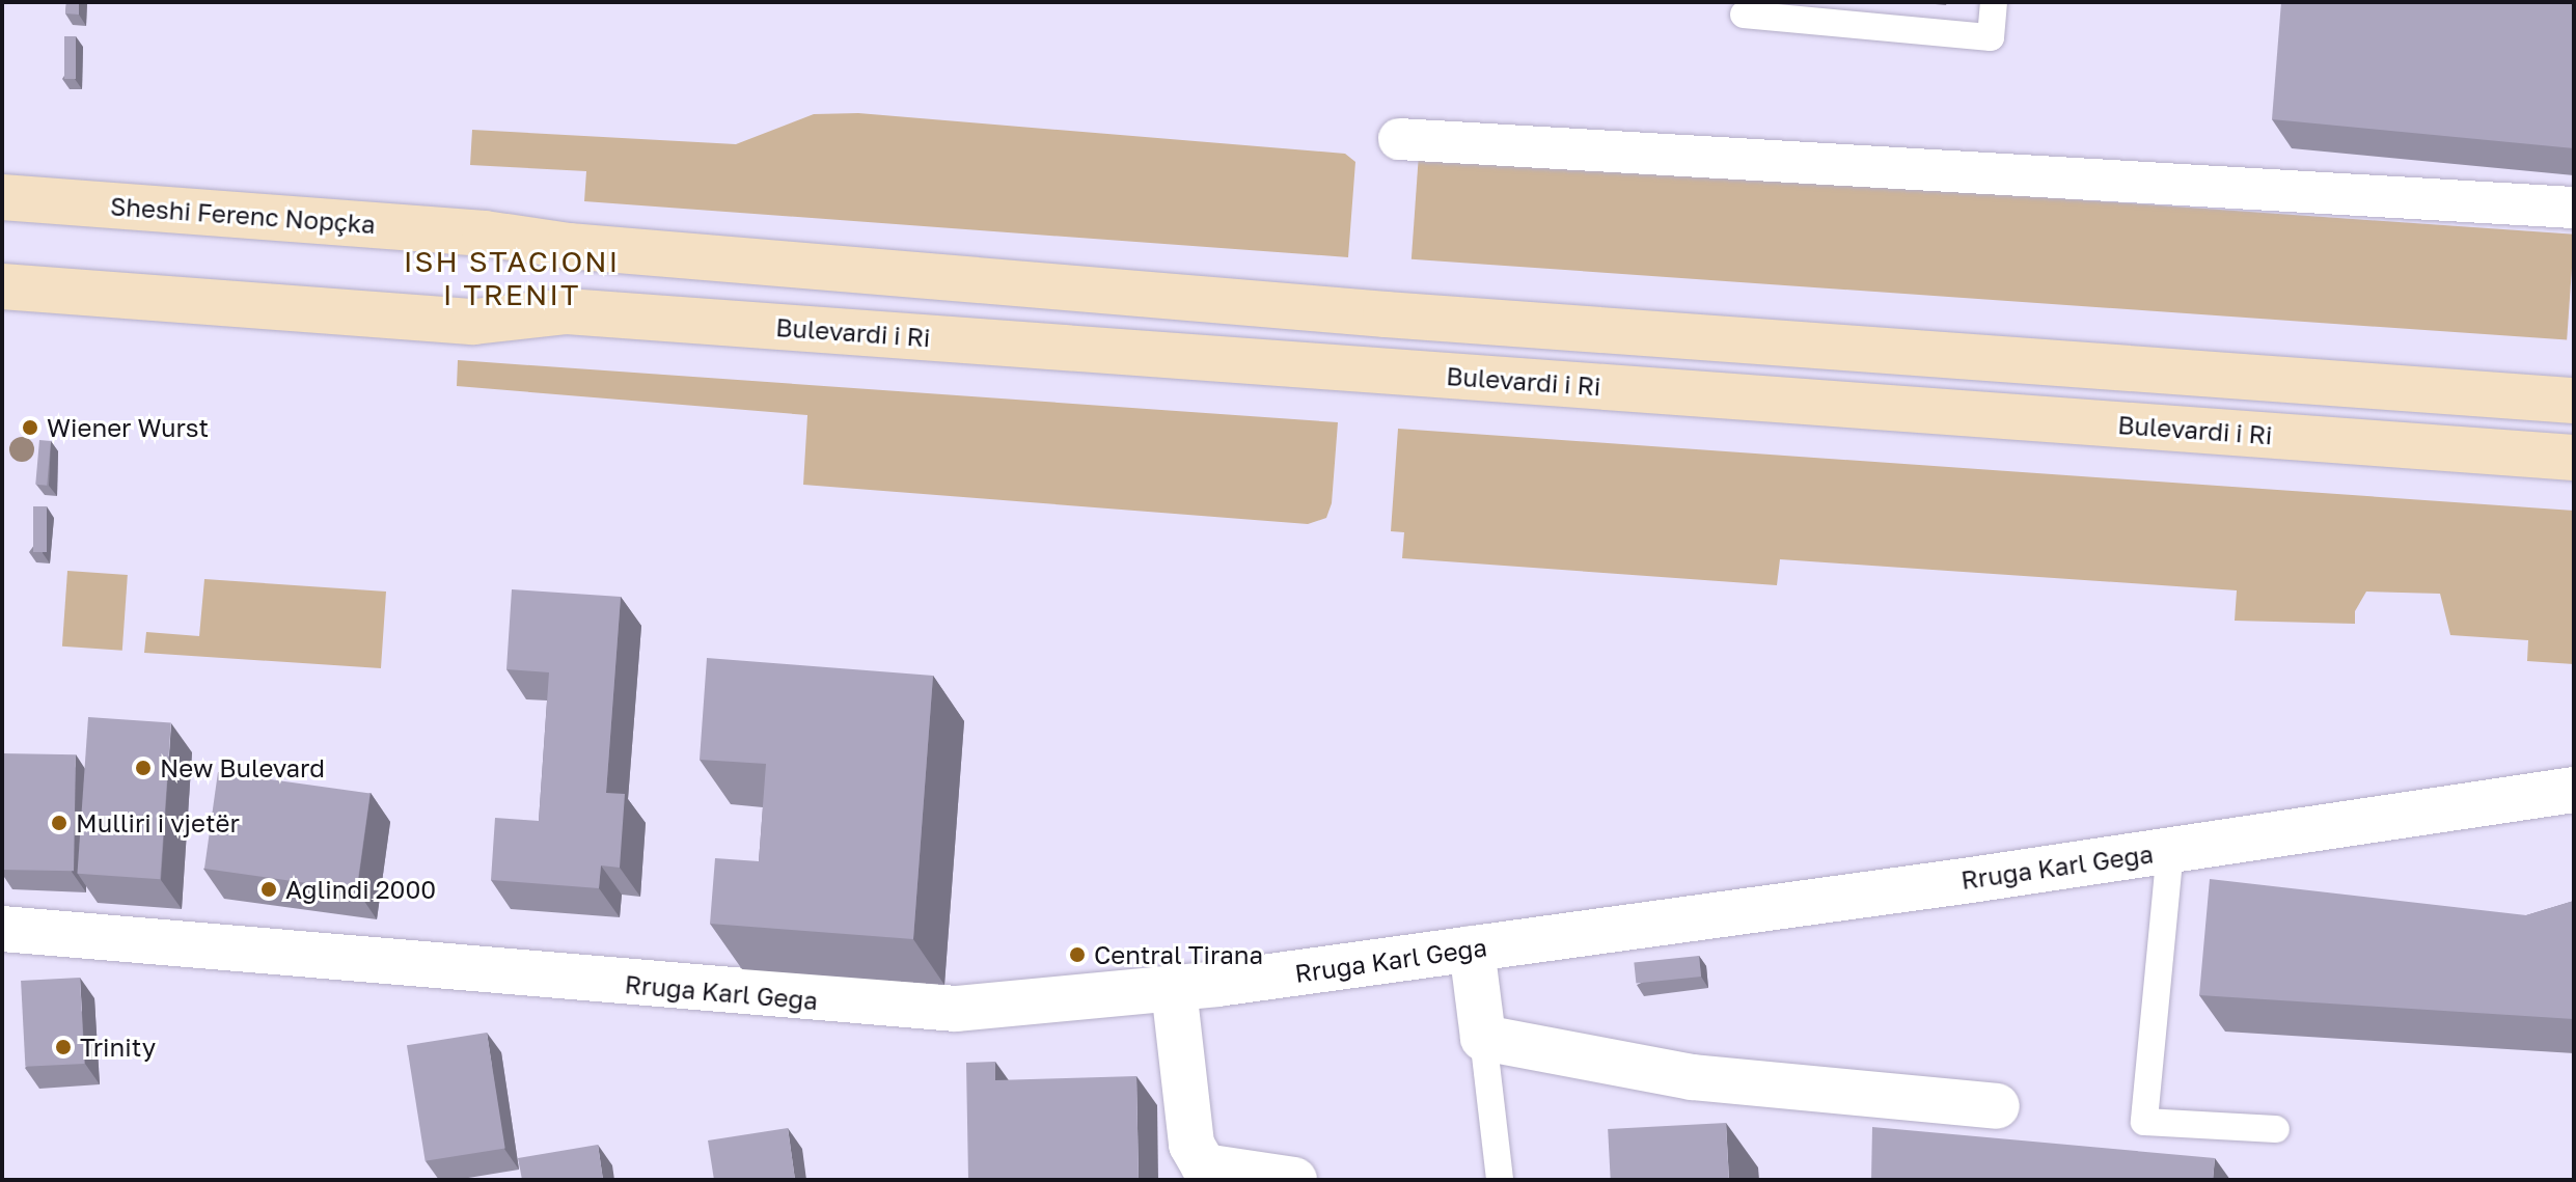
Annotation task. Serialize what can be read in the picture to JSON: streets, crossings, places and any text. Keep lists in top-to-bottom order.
{
  "streets": {
    "main road": ["Sheshi Ferenc Nopçka", "Bulevardi i Ri"],
    "street": ["Rruga Karl Gega"]
  },
  "districts": ["ISH STACIONI I TRENIT"],
  "places": [
    "Wiener Wurst",
    "New Bulevard",
    "Mulliri i vjetër",
    "Aglindi 2000",
    "Central Tirana",
    "Trinity"
  ]
}
